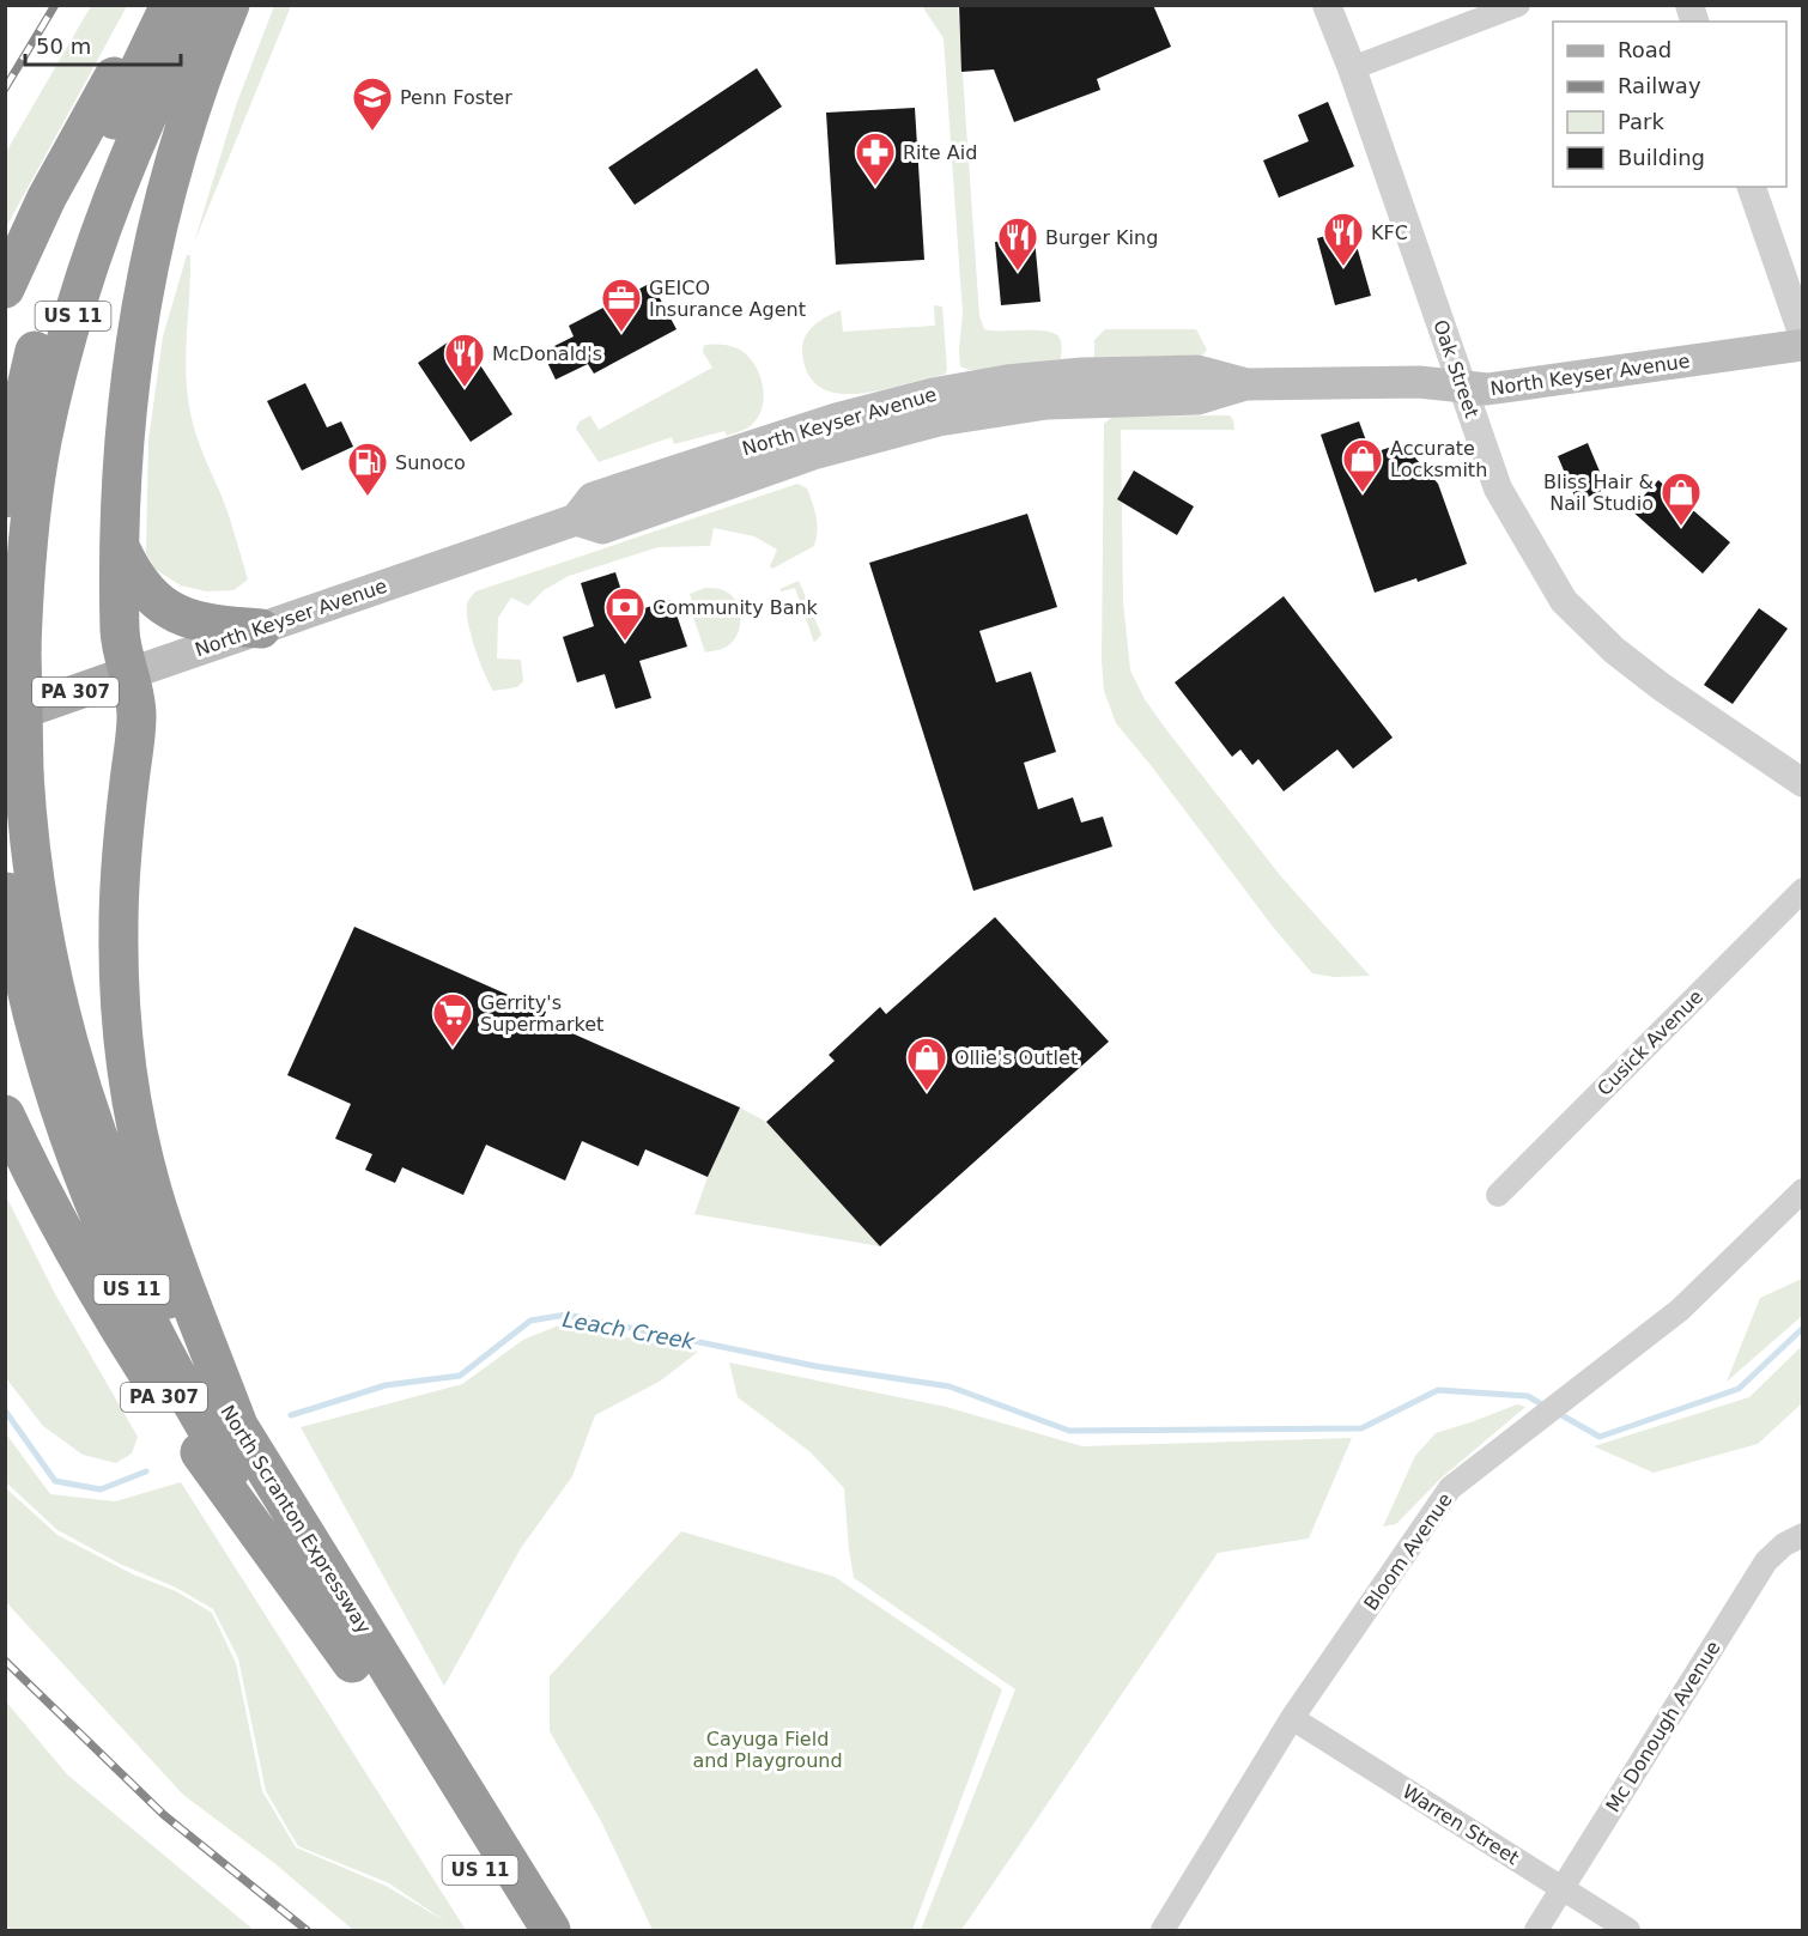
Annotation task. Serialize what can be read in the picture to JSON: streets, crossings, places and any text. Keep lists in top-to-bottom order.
{
  "streets": {
    "highway": ["US 11", "PA 307", "North Scranton Expressway"],
    "main road": ["North Keyser Avenue"],
    "street": [
      "Oak Street",
      "Cusick Avenue",
      "Bloom Avenue",
      "Mc Donough Avenue",
      "Warren Street"
    ]
  },
  "crossings": [
    ["Oak Street", "North Keyser Avenue"],
    ["North Keyser Avenue", "PA 307"],
    ["PA 307", "North Scranton Expressway"],
    ["Bloom Avenue", "Warren Street"],
    ["Mc Donough Avenue", "Warren Street"]
  ],
  "water": ["Leach Creek"],
  "parks": ["Cayuga Field and Playground"],
  "places": {
    "school or university": ["Penn Foster"],
    "pharmacy": ["Rite Aid"],
    "restaurant": ["KFC", "Burger King", "McDonald's"],
    "office": ["GEICO Insurance Agent"],
    "shop": ["Accurate Locksmith", "Bliss Hair & Nail Studio", "Ollie's Outlet"],
    "fuel station": ["Sunoco"],
    "bank": ["Community Bank"],
    "supermarket": ["Gerrity's Supermarket"]
  },
  "legend": [
    "Road",
    "Railway",
    "Park",
    "Building"
  ],
  "scale_bar": "50 m"
}
